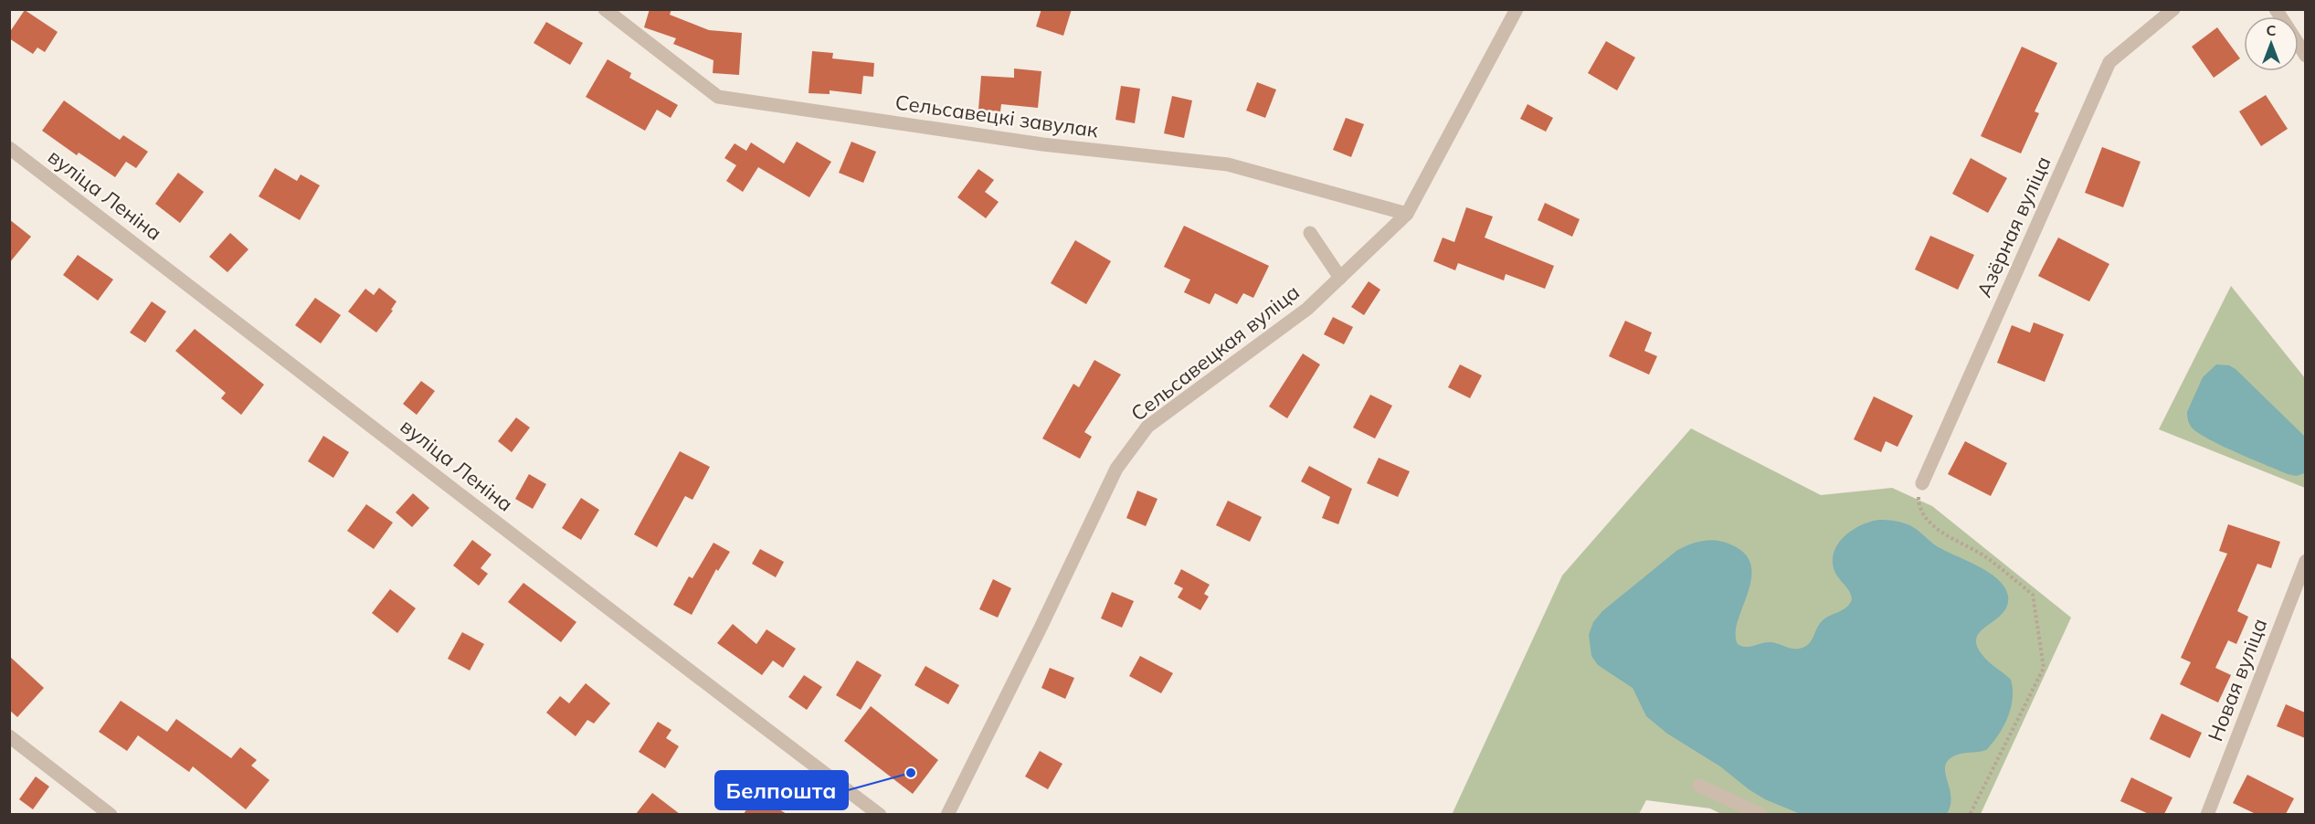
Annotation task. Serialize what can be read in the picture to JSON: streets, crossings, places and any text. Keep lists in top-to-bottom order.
{
  "streets": {
    "street": [
      "Сельсавецкі завулак",
      "вуліца Леніна",
      "Азёрная вуліца",
      "Сельсавецкая вуліца",
      "Новая вуліца"
    ]
  },
  "crossings": [
    ["Сельсавецкі завулак", "Сельсавецкая вуліца"]
  ],
  "places": ["Белпошта"],
  "north": "top"
}
